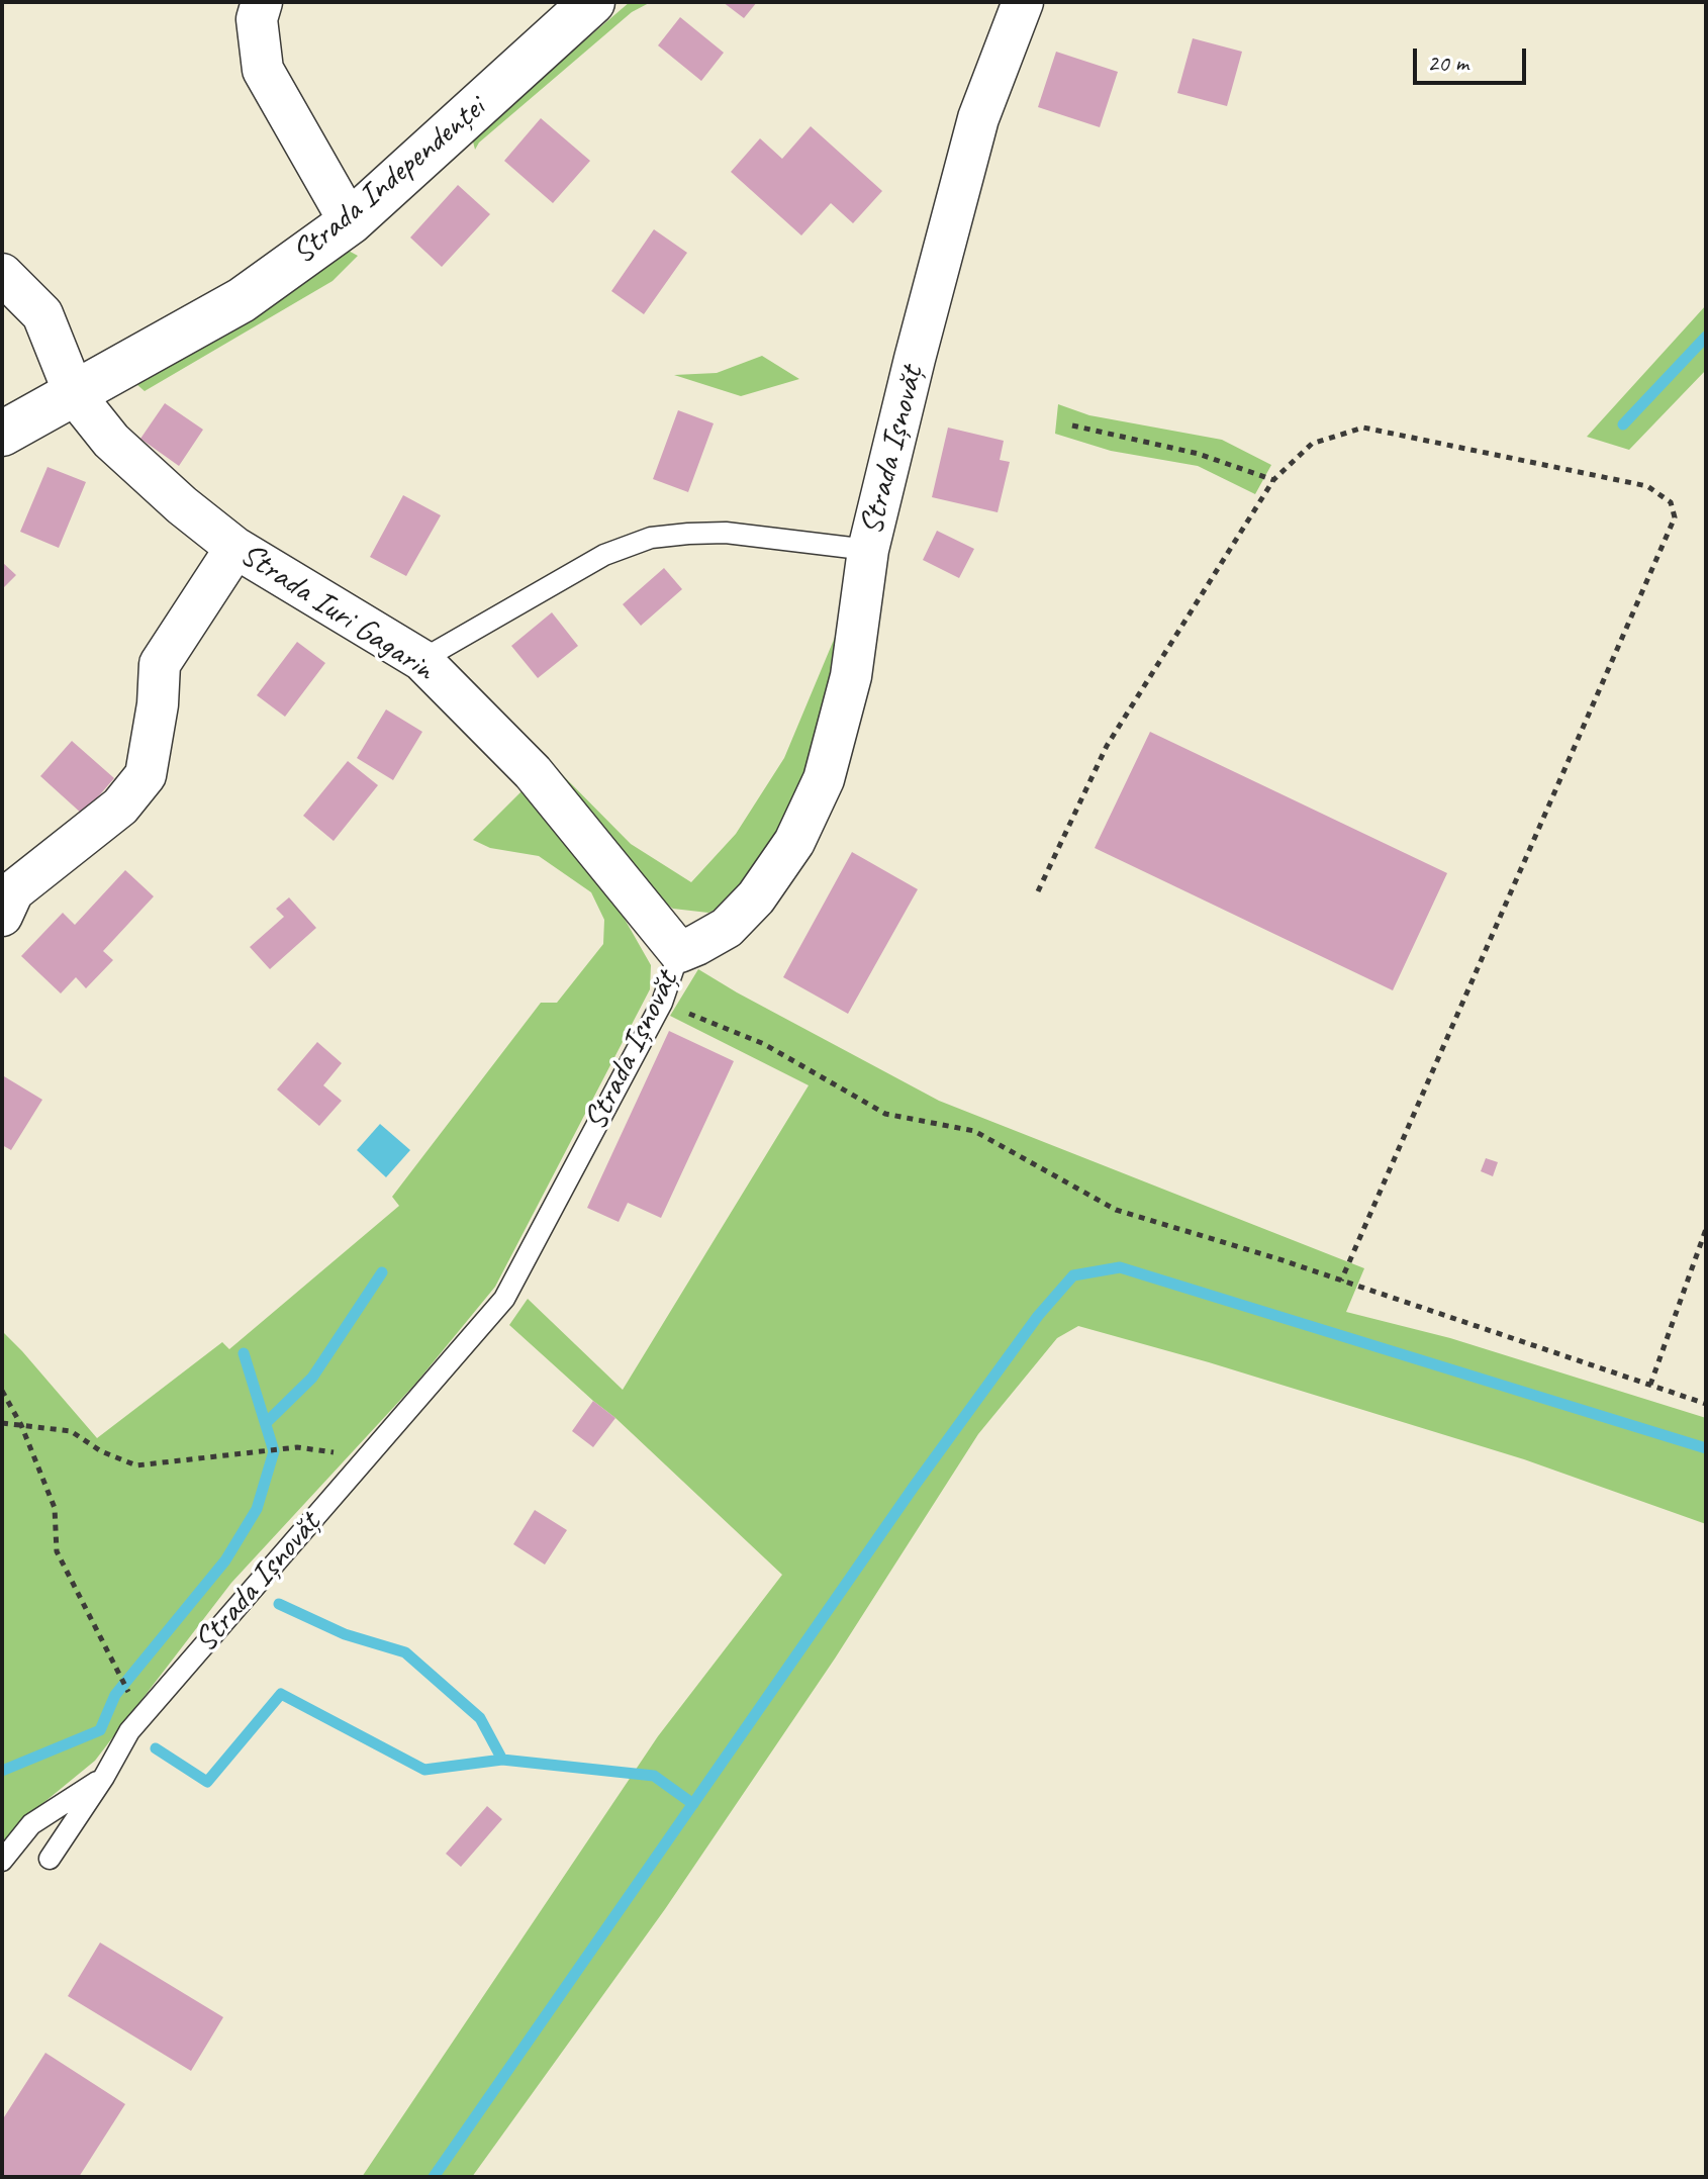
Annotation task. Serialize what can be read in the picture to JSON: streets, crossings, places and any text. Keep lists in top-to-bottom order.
{
  "streets": {
    "main road": ["Strada Independenței"],
    "street": ["Strada Ișnovăț", "Strada Iuri Gagarin"]
  },
  "crossings": [
    ["Strada Independenței", "Strada Iuri Gagarin"],
    ["Strada Ișnovăț", "Strada Iuri Gagarin"]
  ],
  "scale_bar": "20 m"
}
